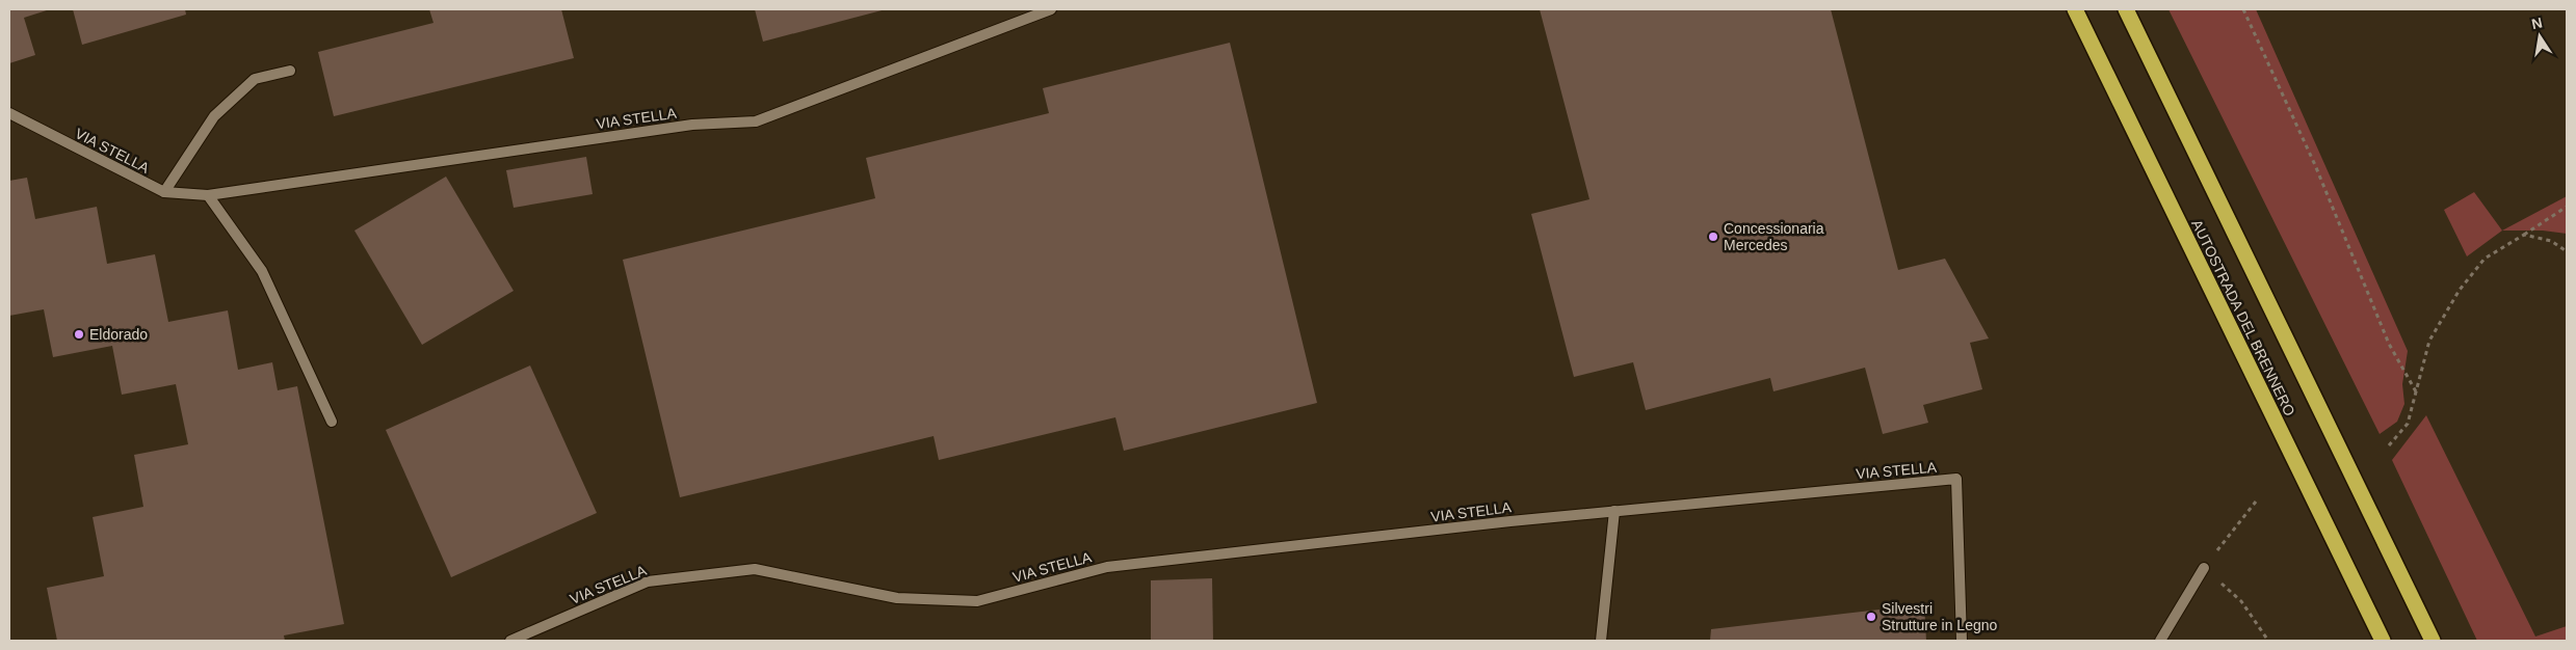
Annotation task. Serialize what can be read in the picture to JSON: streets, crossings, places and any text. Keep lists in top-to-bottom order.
{
  "streets": {
    "highway": ["AUTOSTRADA DEL BRENNERO"],
    "street": ["VIA STELLA"]
  },
  "places": ["Concessionaria Mercedes", "Eldorado", "Silvestri Strutture in Legno"],
  "north": "top"
}
